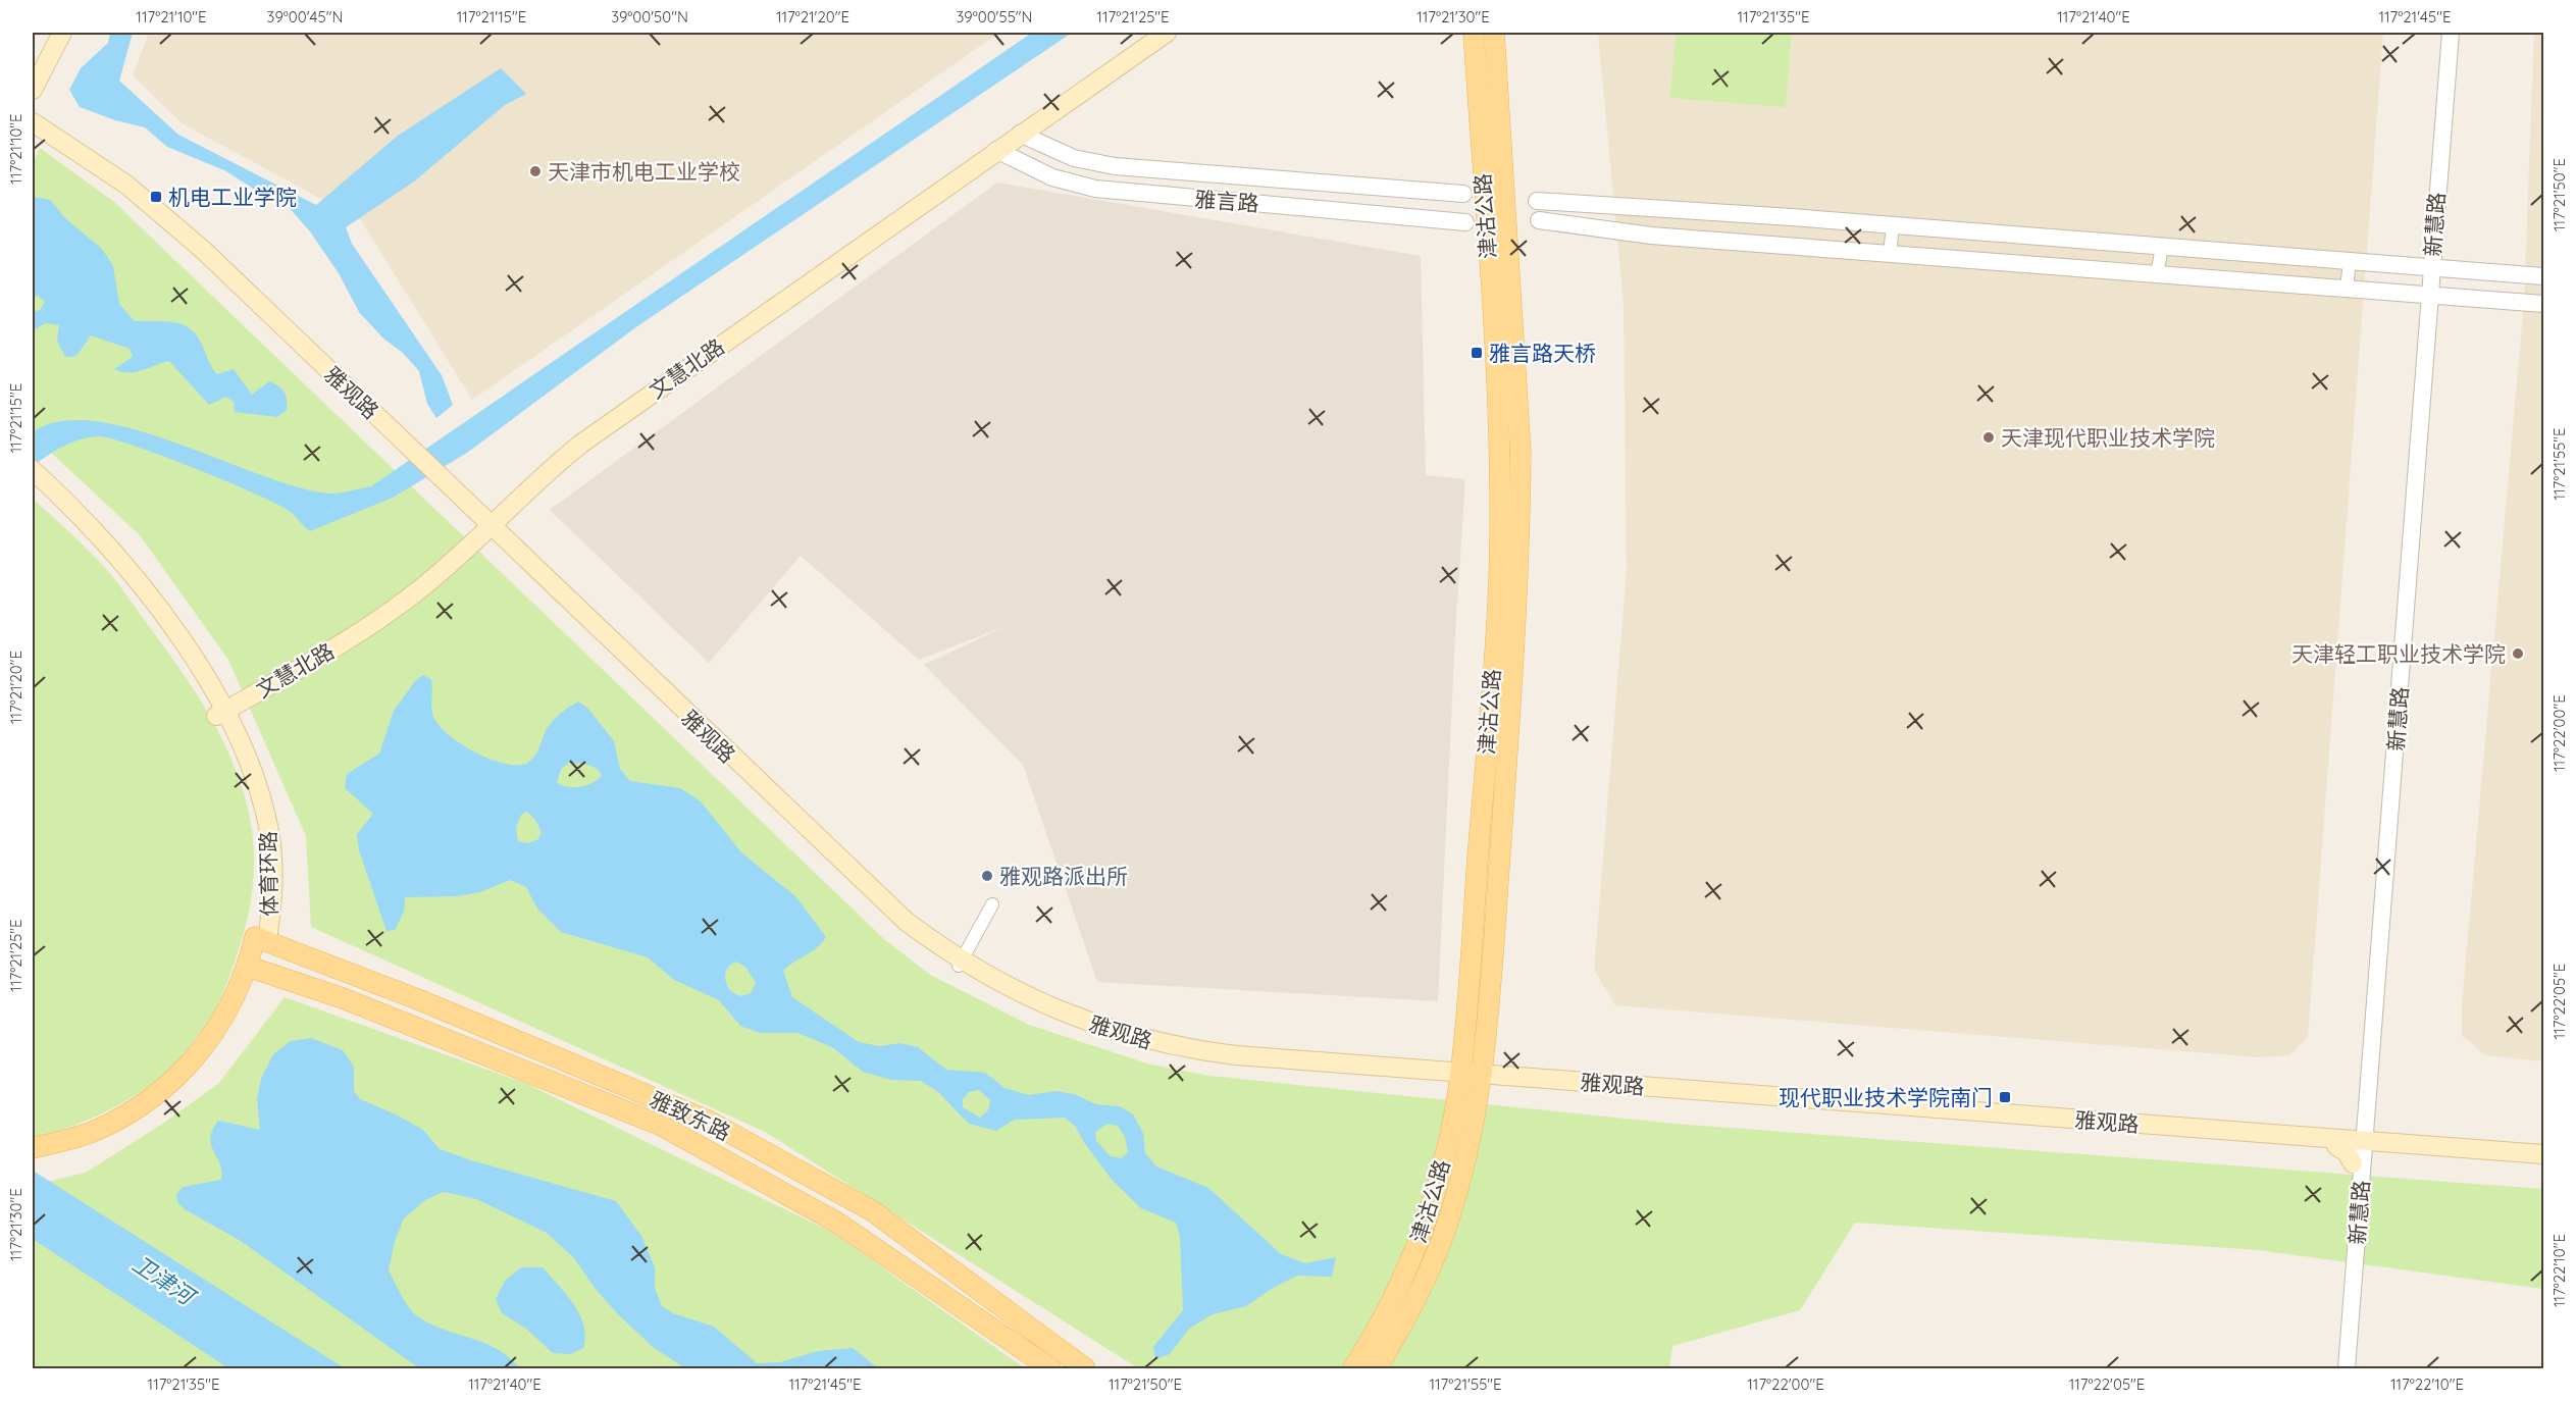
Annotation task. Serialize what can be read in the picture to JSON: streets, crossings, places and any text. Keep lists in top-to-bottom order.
{
  "streets": {
    "main road": [
      "津沽公路",
      "文慧北路",
      "雅观路",
      "体育环路",
      "雅致东路"
    ],
    "street": ["雅言路", "新慧路"]
  },
  "crossings": [
    ["雅言路", "文慧北路"],
    ["津沽公路", "雅观路"],
    ["新慧路", "雅观路"],
    ["文慧北路", "雅观路"],
    ["文慧北路", "体育环路"],
    ["体育环路", "雅致东路"]
  ],
  "water": ["卫津河"],
  "places": {
    "other": [
      "天津市机电工业学校",
      "天津现代职业技术学院",
      "天津轻工职业技术学院",
      "雅观路派出所"
    ],
    "transit": ["机电工业学院", "雅言路天桥", "现代职业技术学院南门"]
  },
  "coordinates": [
    "117°21'10\"E",
    "39°00'45\"N",
    "117°21'15\"E",
    "39°00'50\"N",
    "117°21'20\"E",
    "39°00'55\"N",
    "117°21'25\"E",
    "117°21'30\"E",
    "117°21'35\"E",
    "117°21'40\"E",
    "117°21'45\"E",
    "117°21'50\"E",
    "117°21'55\"E",
    "117°22'00\"E",
    "117°22'05\"E",
    "117°22'10\"E"
  ]
}
